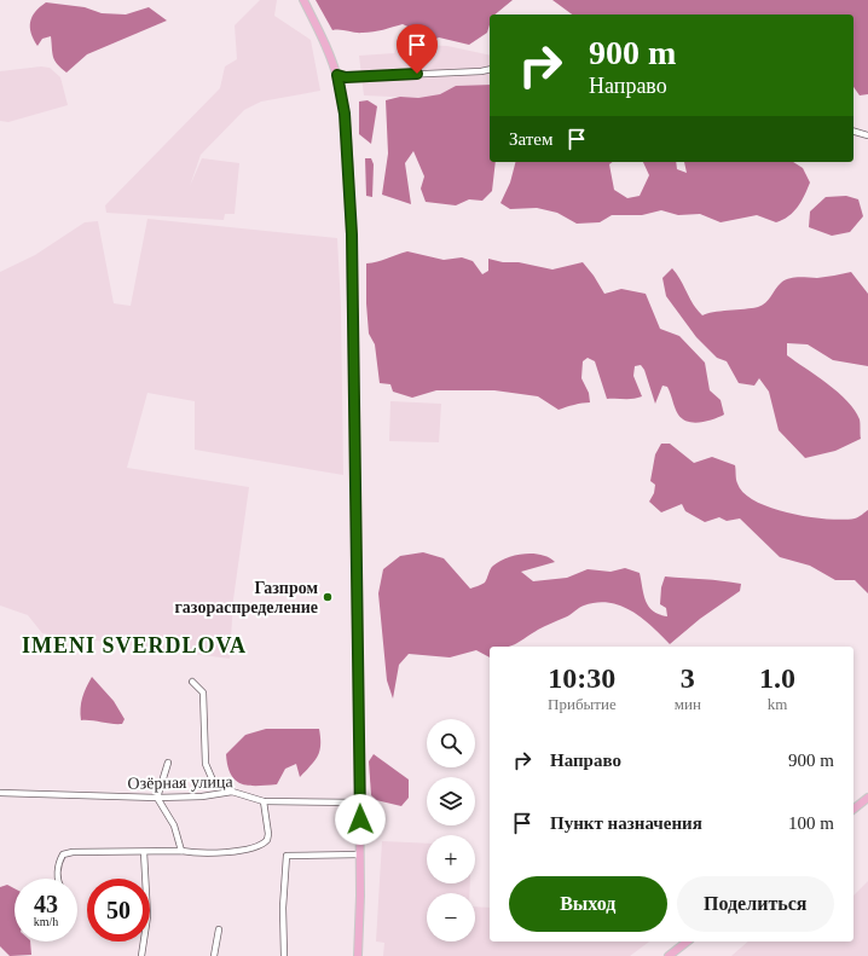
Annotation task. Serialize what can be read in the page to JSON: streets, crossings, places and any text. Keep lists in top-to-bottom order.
{
  "streets": {
    "street": ["Озёрная улица"]
  },
  "districts": ["IMENI SVERDLOVA"],
  "places": ["Газпром газораспределение"],
  "page": {
    "turn": ["900 m", "Направо"],
    "then": "Затем",
    "eta": [
      "10:30",
      "Прибытие",
      "3",
      "мин",
      "1.0",
      "km"
    ],
    "map_buttons": ["+", "−"],
    "list": [
      {
        "name": "Направо",
        "value": "900 m"
      },
      {
        "name": "Пункт назначения",
        "value": "100 m"
      }
    ],
    "buttons": ["Выход", "Поделиться"],
    "speed": "43 km/h",
    "limit": "50"
  }
}
